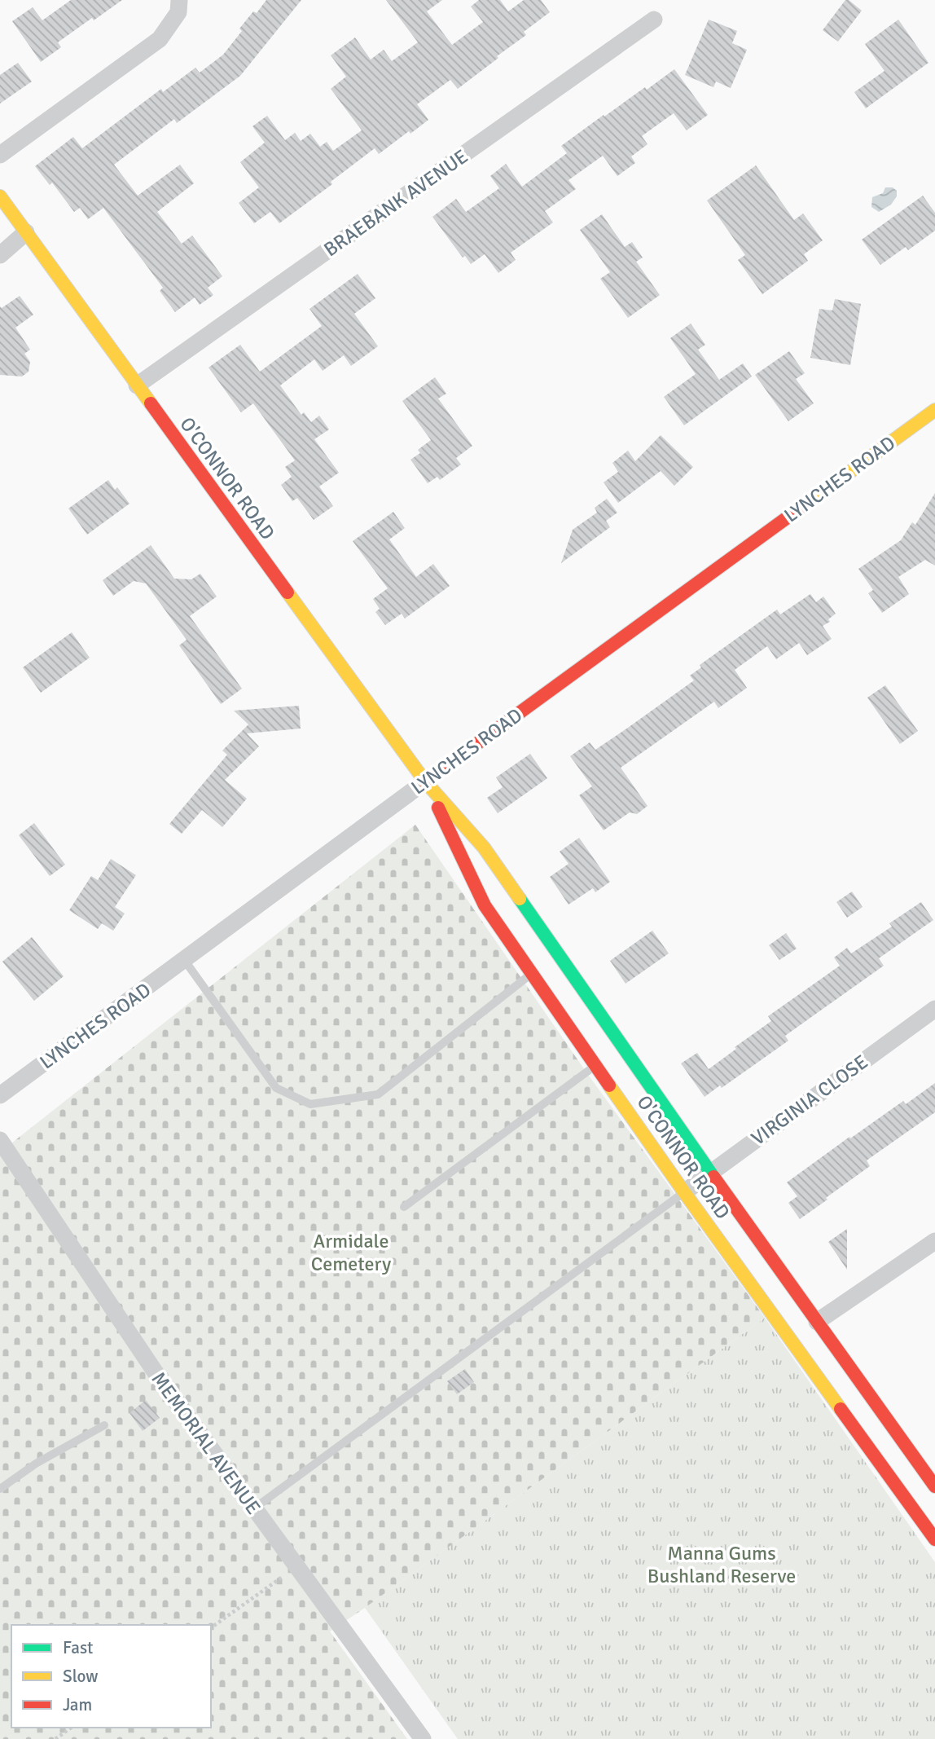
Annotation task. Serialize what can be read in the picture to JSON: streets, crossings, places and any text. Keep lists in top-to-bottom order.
{
  "streets": {
    "street": [
      "BRAEBANK AVENUE",
      "O'CONNOR ROAD",
      "LYNCHES ROAD",
      "VIRGINIA CLOSE",
      "MEMORIAL AVENUE"
    ]
  },
  "crossings": [
    ["BRAEBANK AVENUE", "O'CONNOR ROAD"],
    ["O'CONNOR ROAD", "LYNCHES ROAD"],
    ["O'CONNOR ROAD", "VIRGINIA CLOSE"]
  ],
  "parks": ["Armidale Cemetery", "Manna Gums Bushland Reserve"],
  "legend": ["Fast", "Slow", "Jam"]
}
